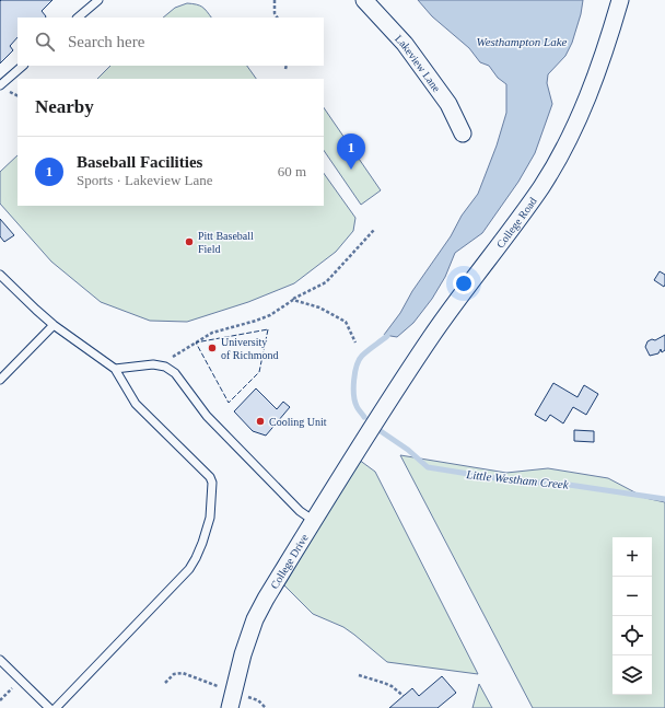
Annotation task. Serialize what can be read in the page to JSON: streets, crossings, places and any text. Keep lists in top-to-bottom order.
{
  "streets": {
    "street": ["Lakeview Lane", "College Road", "College Drive"]
  },
  "crossings": [
    ["College Road", "College Drive"]
  ],
  "water": ["Westhampton Lake", "Little Westham Creek"],
  "places": ["Pitt Baseball Field", "University of Richmond", "Cooling Unit"],
  "page": {
    "search": "Search here",
    "heading": "Nearby",
    "pins": "1",
    "list": [
      {
        "mark": "1",
        "name": "Baseball Facilities",
        "note": "Sports · Lakeview Lane",
        "value": "60 m"
      }
    ],
    "map_buttons": ["+", "−"]
  }
}
